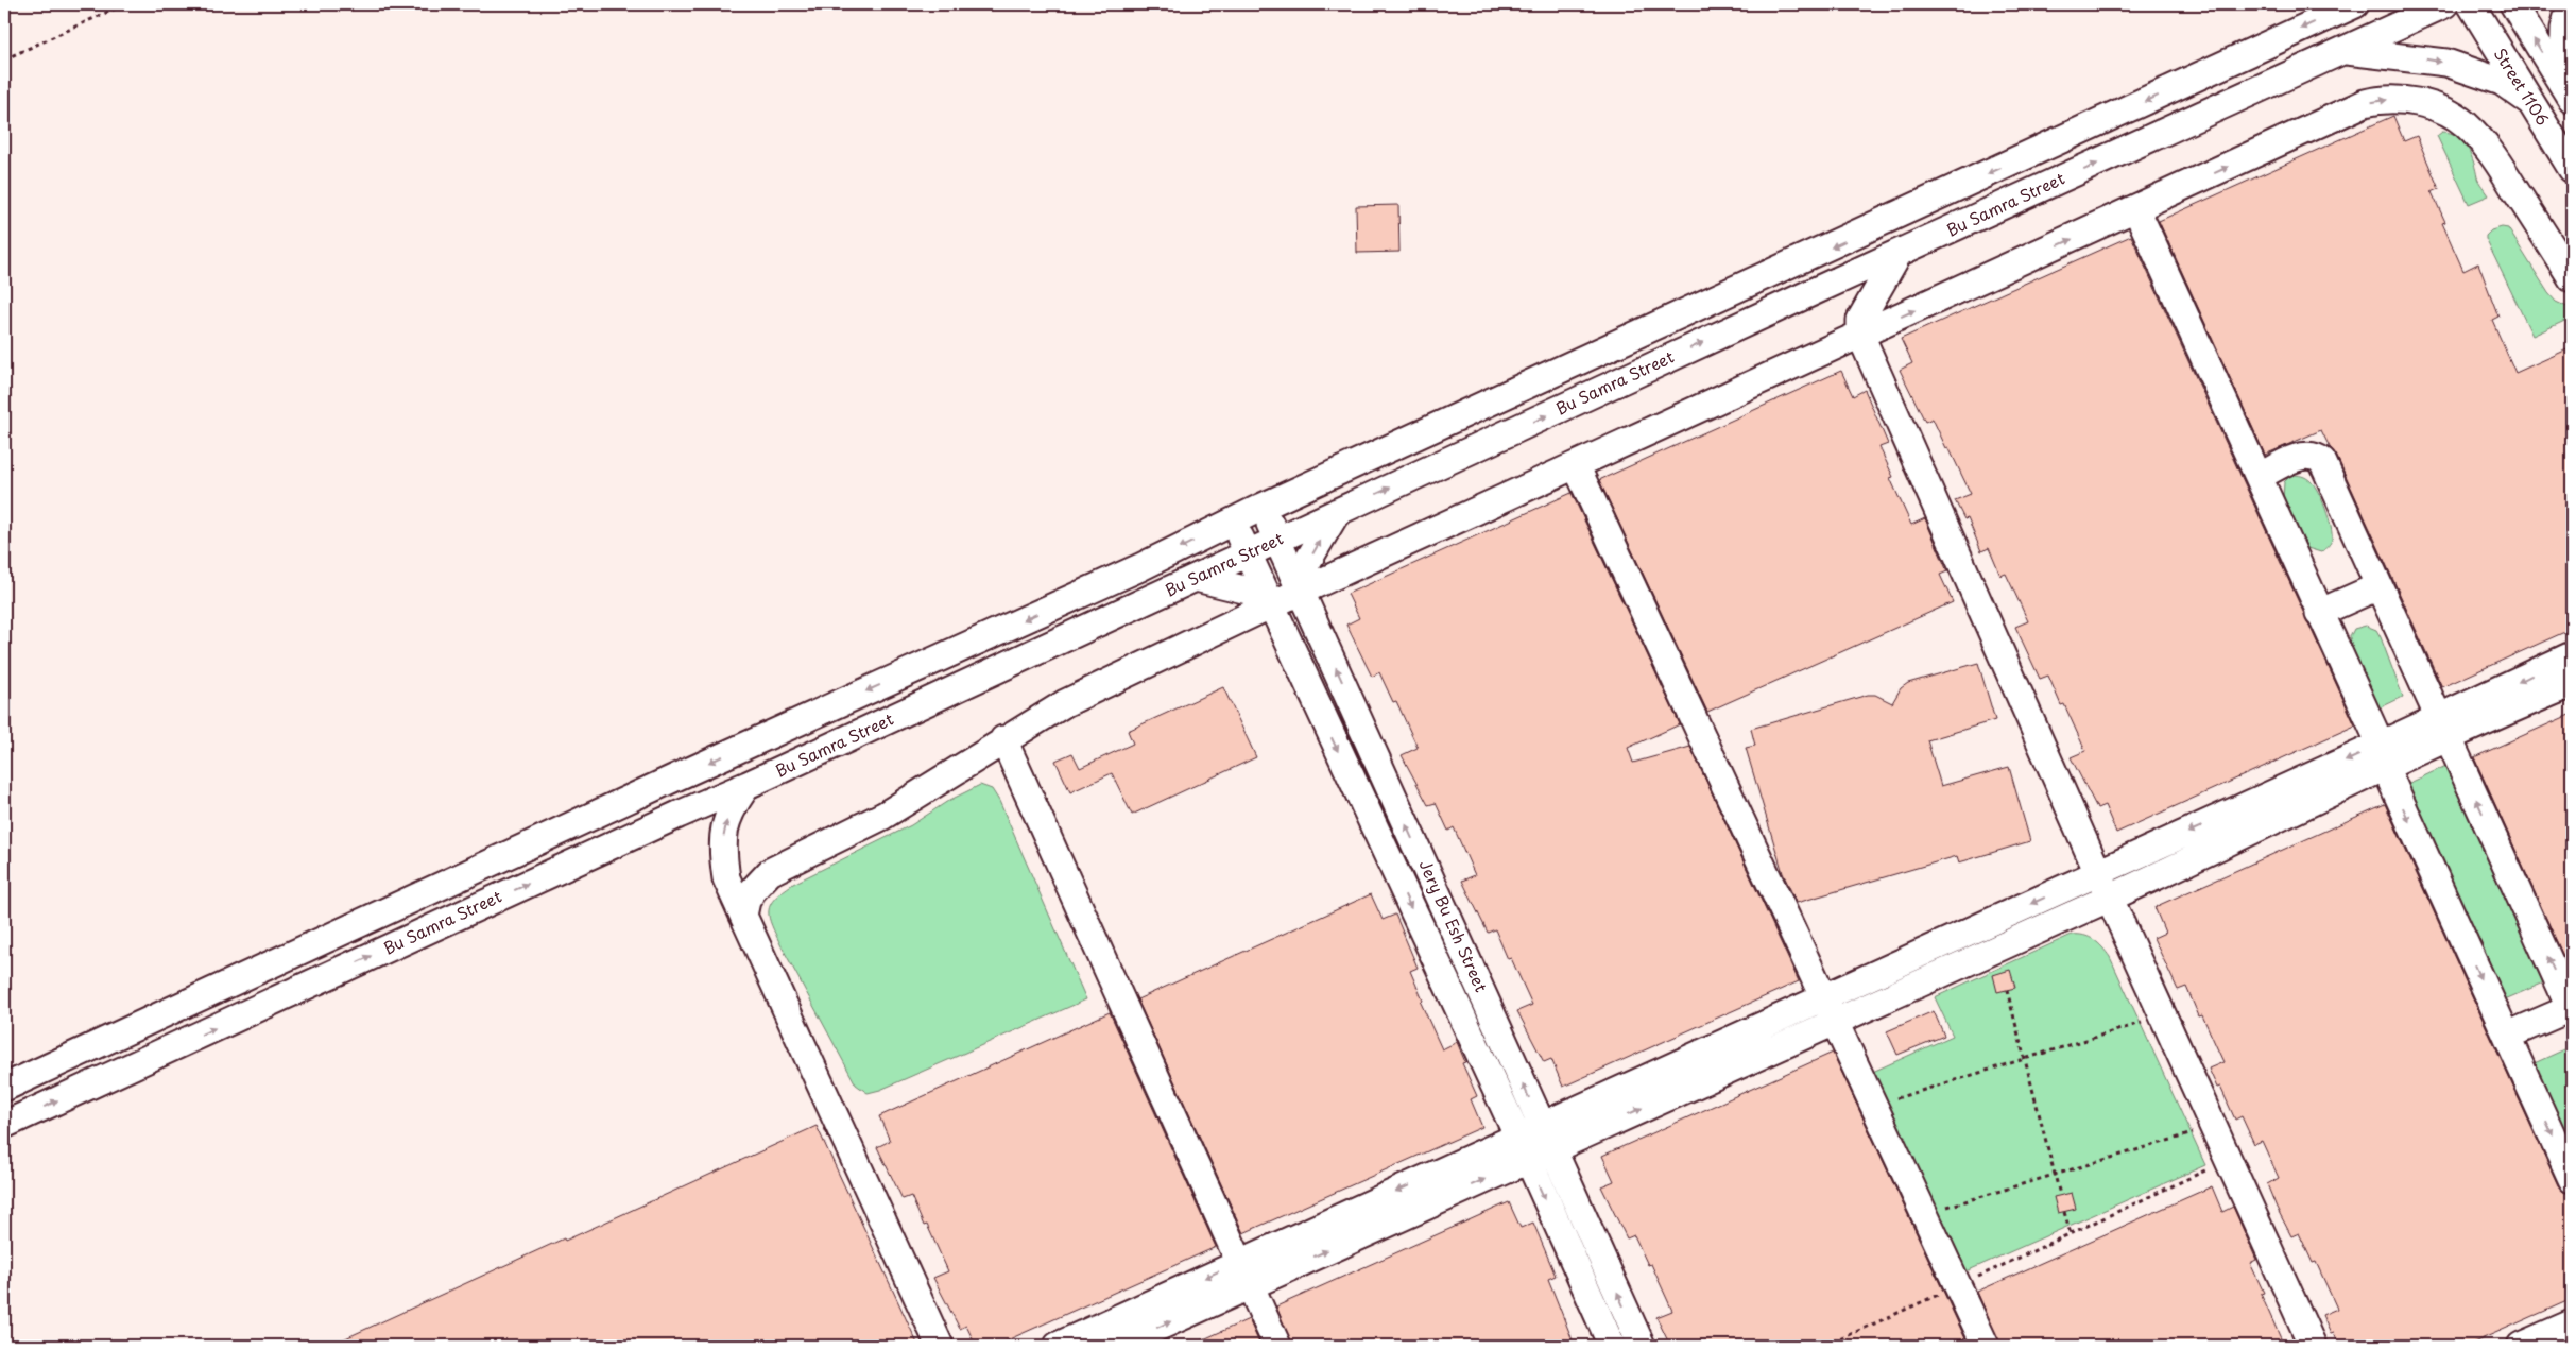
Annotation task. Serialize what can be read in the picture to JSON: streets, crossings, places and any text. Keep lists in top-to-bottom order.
{
  "streets": {
    "street": ["Street 1106", "Bu Samra Street", "Jery Bu Esh Street"]
  },
  "crossings": [
    ["Bu Samra Street", "Jery Bu Esh Street"]
  ]
}
